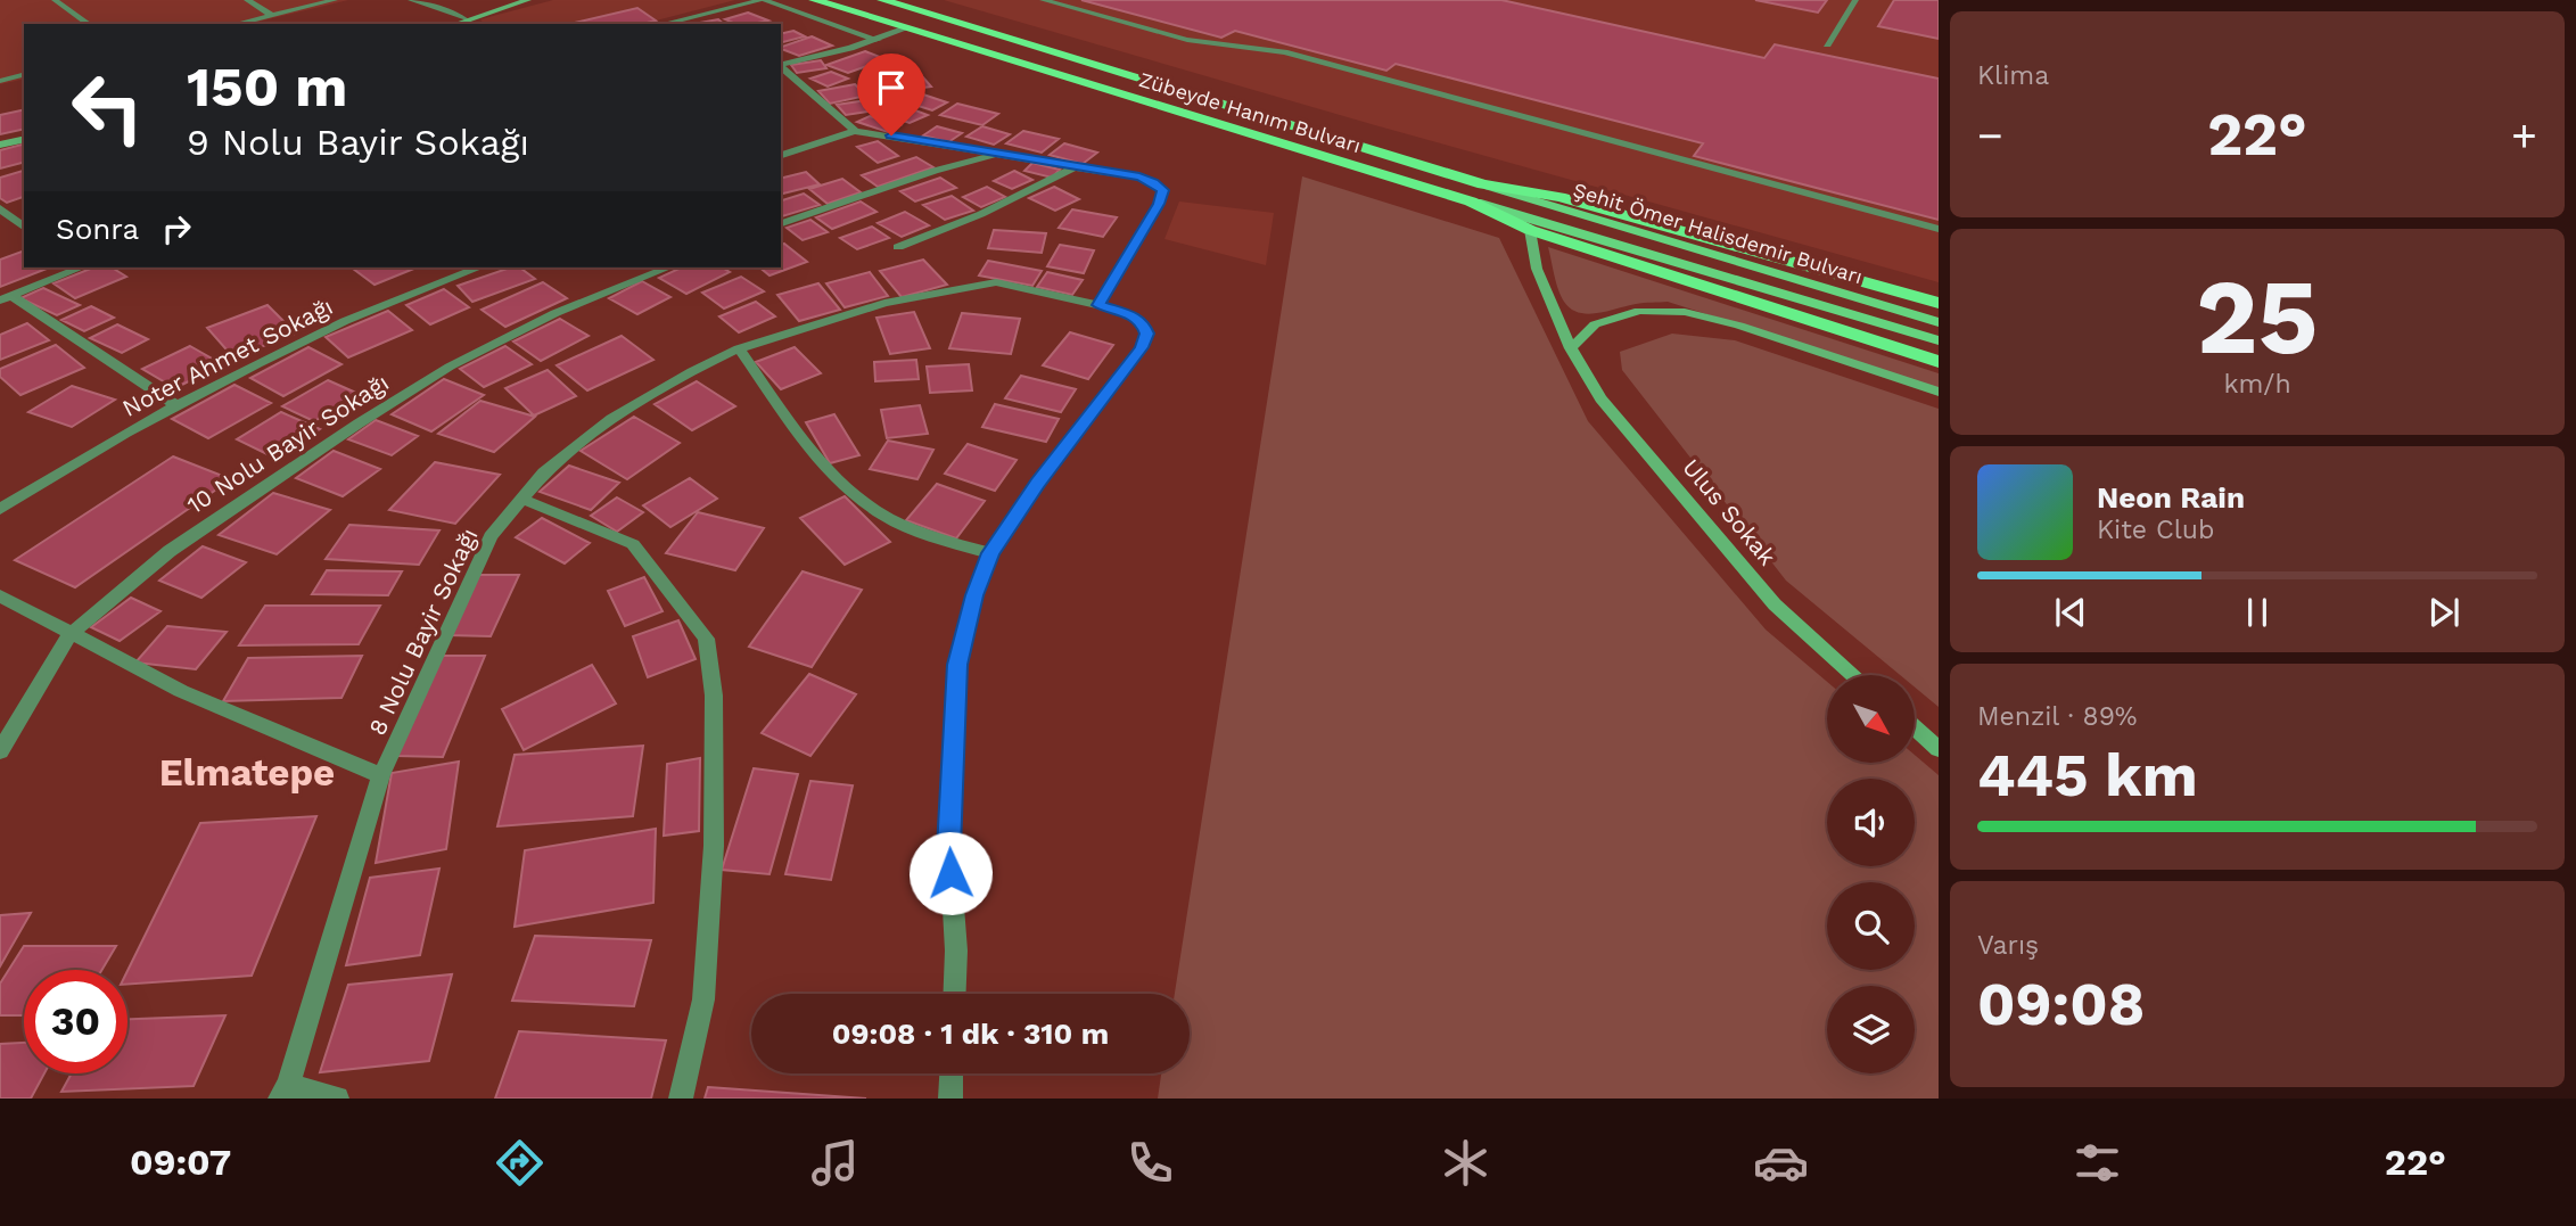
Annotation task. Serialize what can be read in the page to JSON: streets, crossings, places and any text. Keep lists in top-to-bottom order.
{
  "streets": {
    "highway": ["Zübeyde Hanım Bulvarı"],
    "main road": ["Şehit Ömer Halisdemir Bulvarı"],
    "street": [
      "Noter Ahmet Sokağı",
      "10 Nolu Bayir Sokağı",
      "Ulus Sokak",
      "8 Nolu Bayir Sokağı"
    ]
  },
  "crossings": [
    ["Zübeyde Hanım Bulvarı", "Şehit Ömer Halisdemir Bulvarı"]
  ],
  "districts": ["Elmatepe"],
  "north": "bottom right",
  "page": {
    "tile": [
      "Klima",
      ["25", "km/h"],
      ["Menzil · 89%", "445 km"],
      ["Varış", "09:08"]
    ],
    "turn": ["150 m", "9 Nolu Bayir Sokağı"],
    "heat": ["−", "22°", "+"],
    "then": "Sonra",
    "song": ["Neon Rain", "Kite Club"],
    "limit": "30",
    "trip": "09:08 · 1 dk · 310 m",
    "tabs": ["09:07", "22°"]
  }
}
